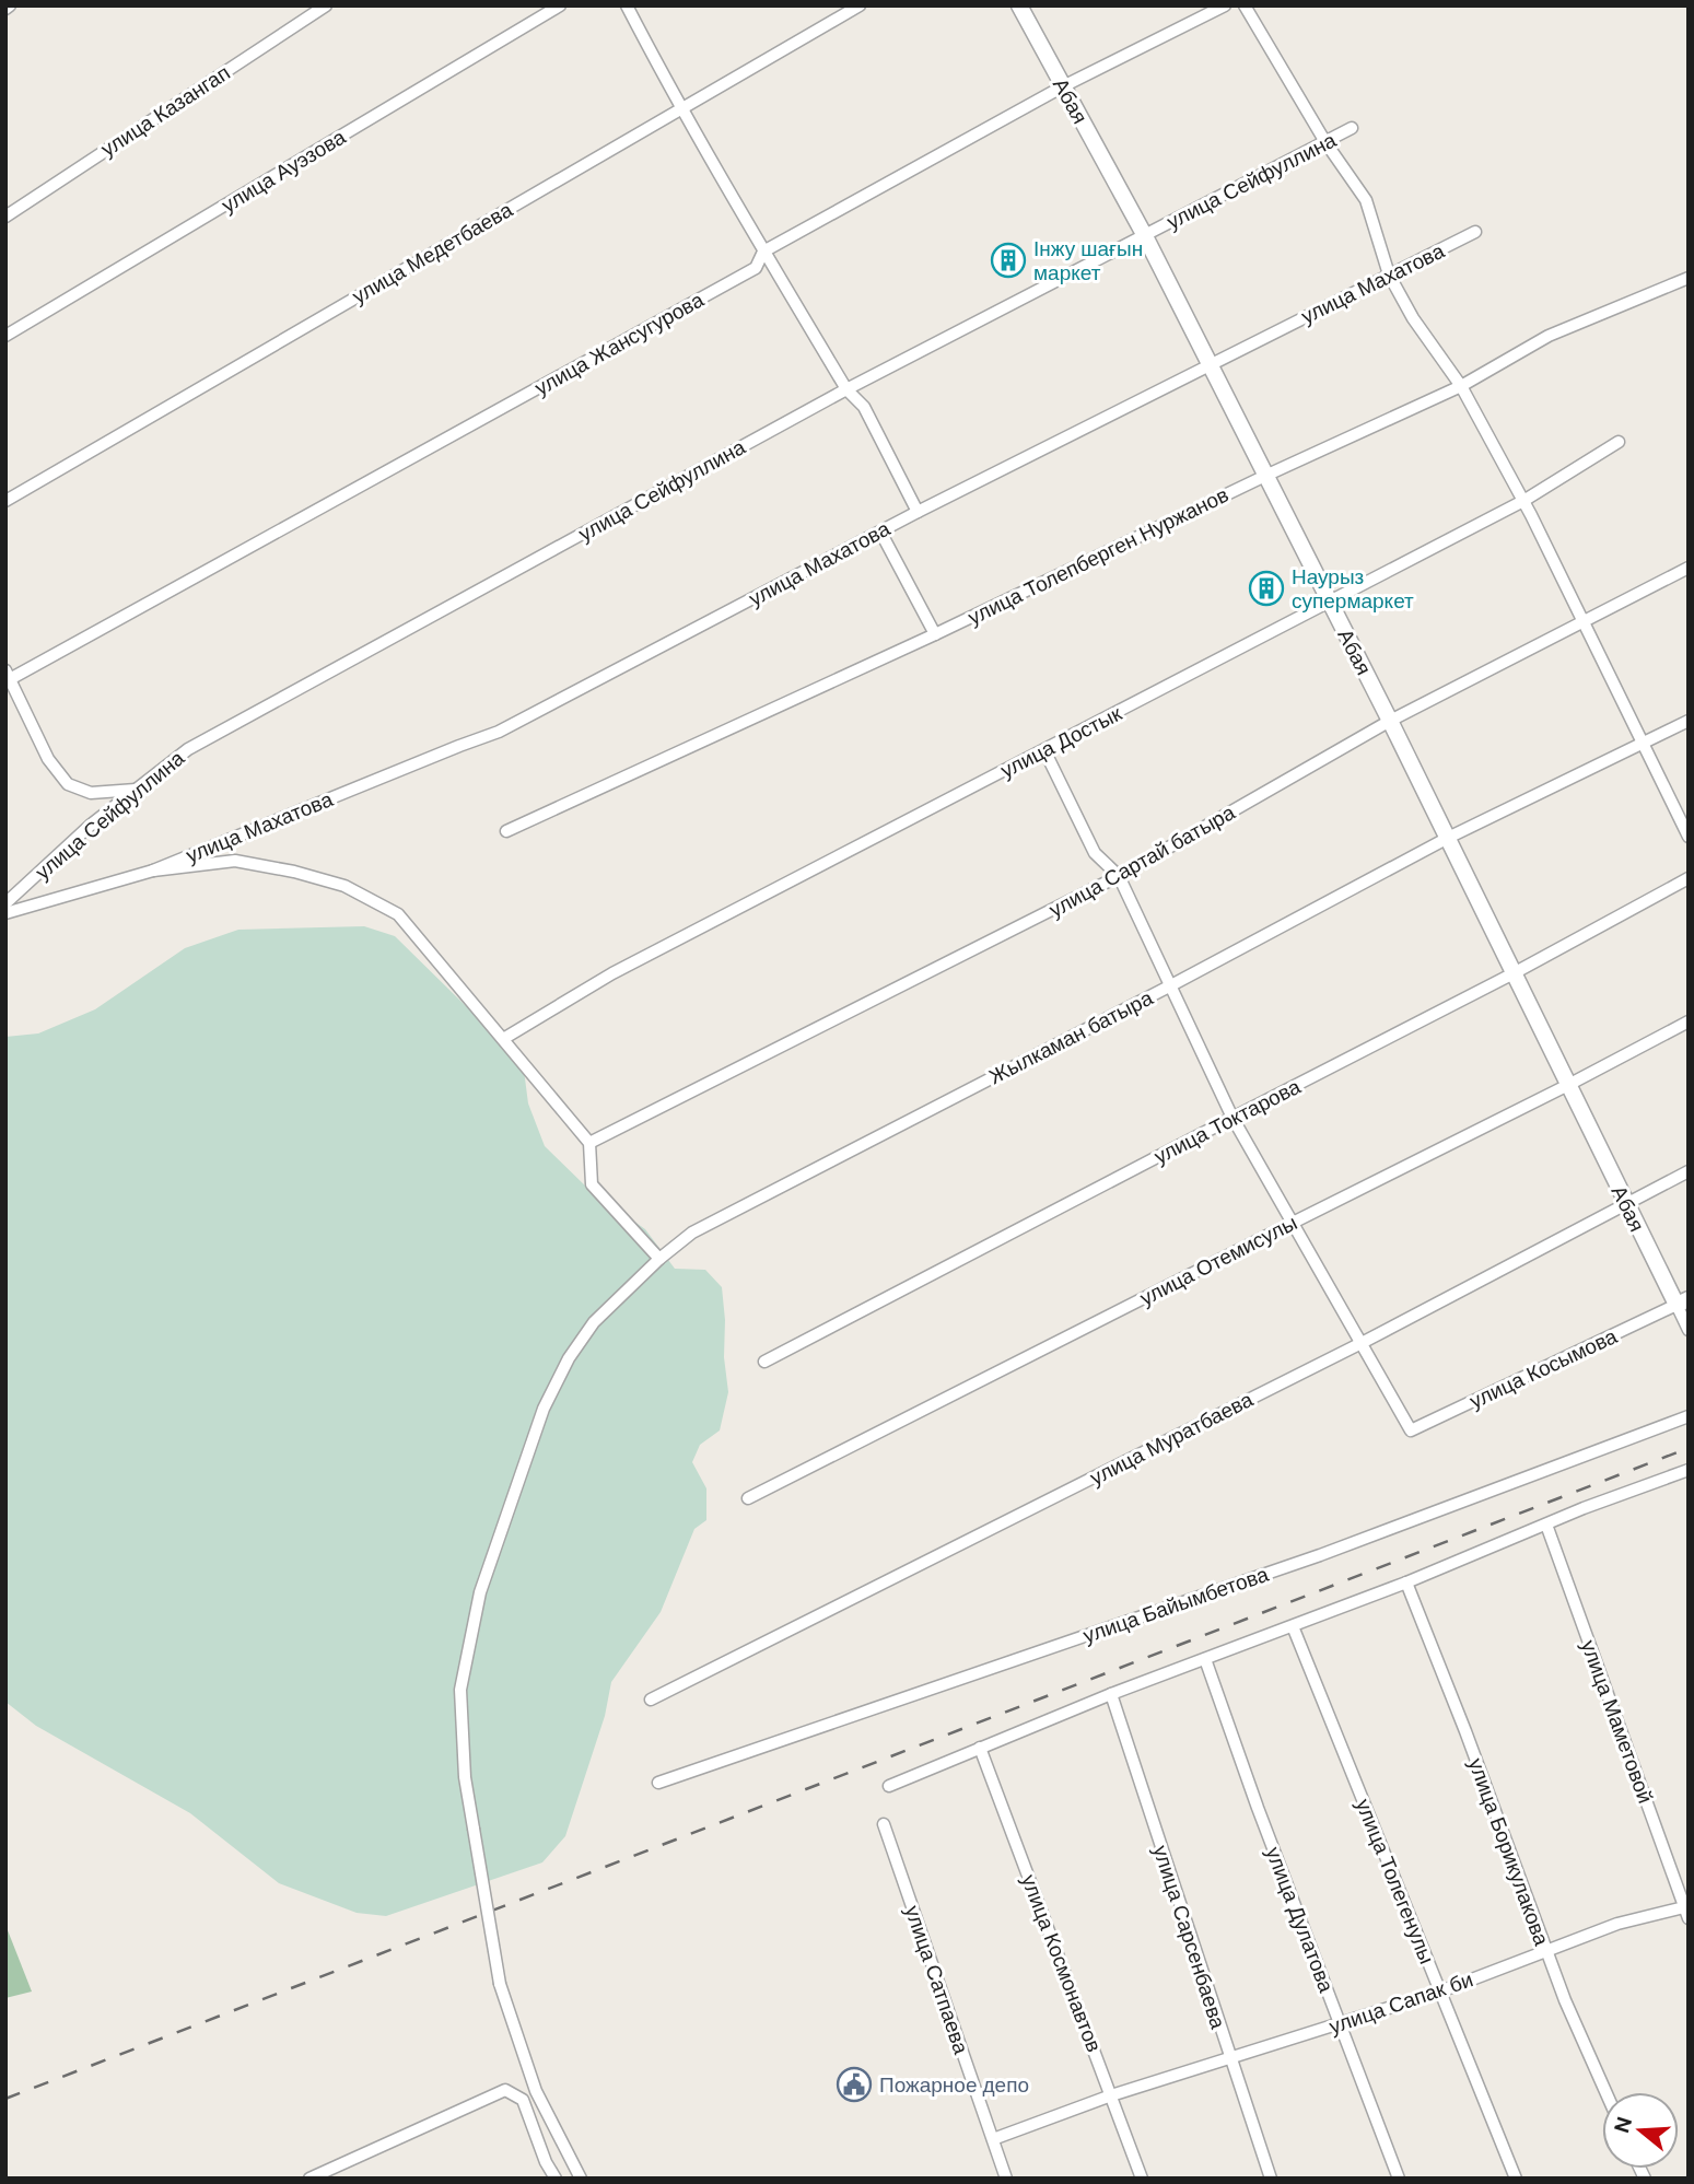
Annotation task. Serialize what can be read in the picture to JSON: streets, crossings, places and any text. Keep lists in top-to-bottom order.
{
  "streets": {
    "street": [
      "Абая",
      "улица Казангап",
      "улица Ауэзова",
      "улица Сейфуллина",
      "улица Медетбаева",
      "улица Махатова",
      "улица Жансугурова",
      "улица Толепберген Нуржанов",
      "улица Достык",
      "улица Сартай батыра",
      "Жылкаман батыра",
      "улица Токтарова",
      "улица Отемисулы",
      "улица Косымова",
      "улица Муратбаева",
      "улица Байымбетова",
      "улица Маметовой",
      "улица Борикулакова",
      "улица Толегенулы",
      "улица Дулатова",
      "улица Сарсенбаева",
      "улица Космонавтов",
      "улица Сатпаева",
      "улица Сапак би"
    ]
  },
  "crossings": [
    ["Абая", "улица Сейфуллина"],
    ["Абая", "улица Махатова"],
    ["Абая", "улица Жансугурова"],
    ["Абая", "улица Толепберген Нуржанов"],
    ["Абая", "улица Достык"],
    ["Абая", "улица Сартай батыра"],
    ["Абая", "Жылкаман батыра"],
    ["Абая", "улица Токтарова"],
    ["Абая", "улица Отемисулы"],
    ["Абая", "улица Косымова"],
    ["Абая", "улица Муратбаева"],
    ["улица Косымова", "улица Муратбаева"],
    ["улица Маметовой", "улица Сапак би"],
    ["улица Борикулакова", "улица Сапак би"],
    ["улица Толегенулы", "улица Сапак би"],
    ["улица Дулатова", "улица Сапак би"],
    ["улица Сарсенбаева", "улица Сапак би"],
    ["улица Космонавтов", "улица Сапак би"],
    ["улица Сатпаева", "улица Сапак би"]
  ],
  "places": {
    "building": ["Інжу шағын маркет", "Наурыз супермаркет"],
    "public building": ["Пожарное депо"]
  },
  "north": "left"
}
